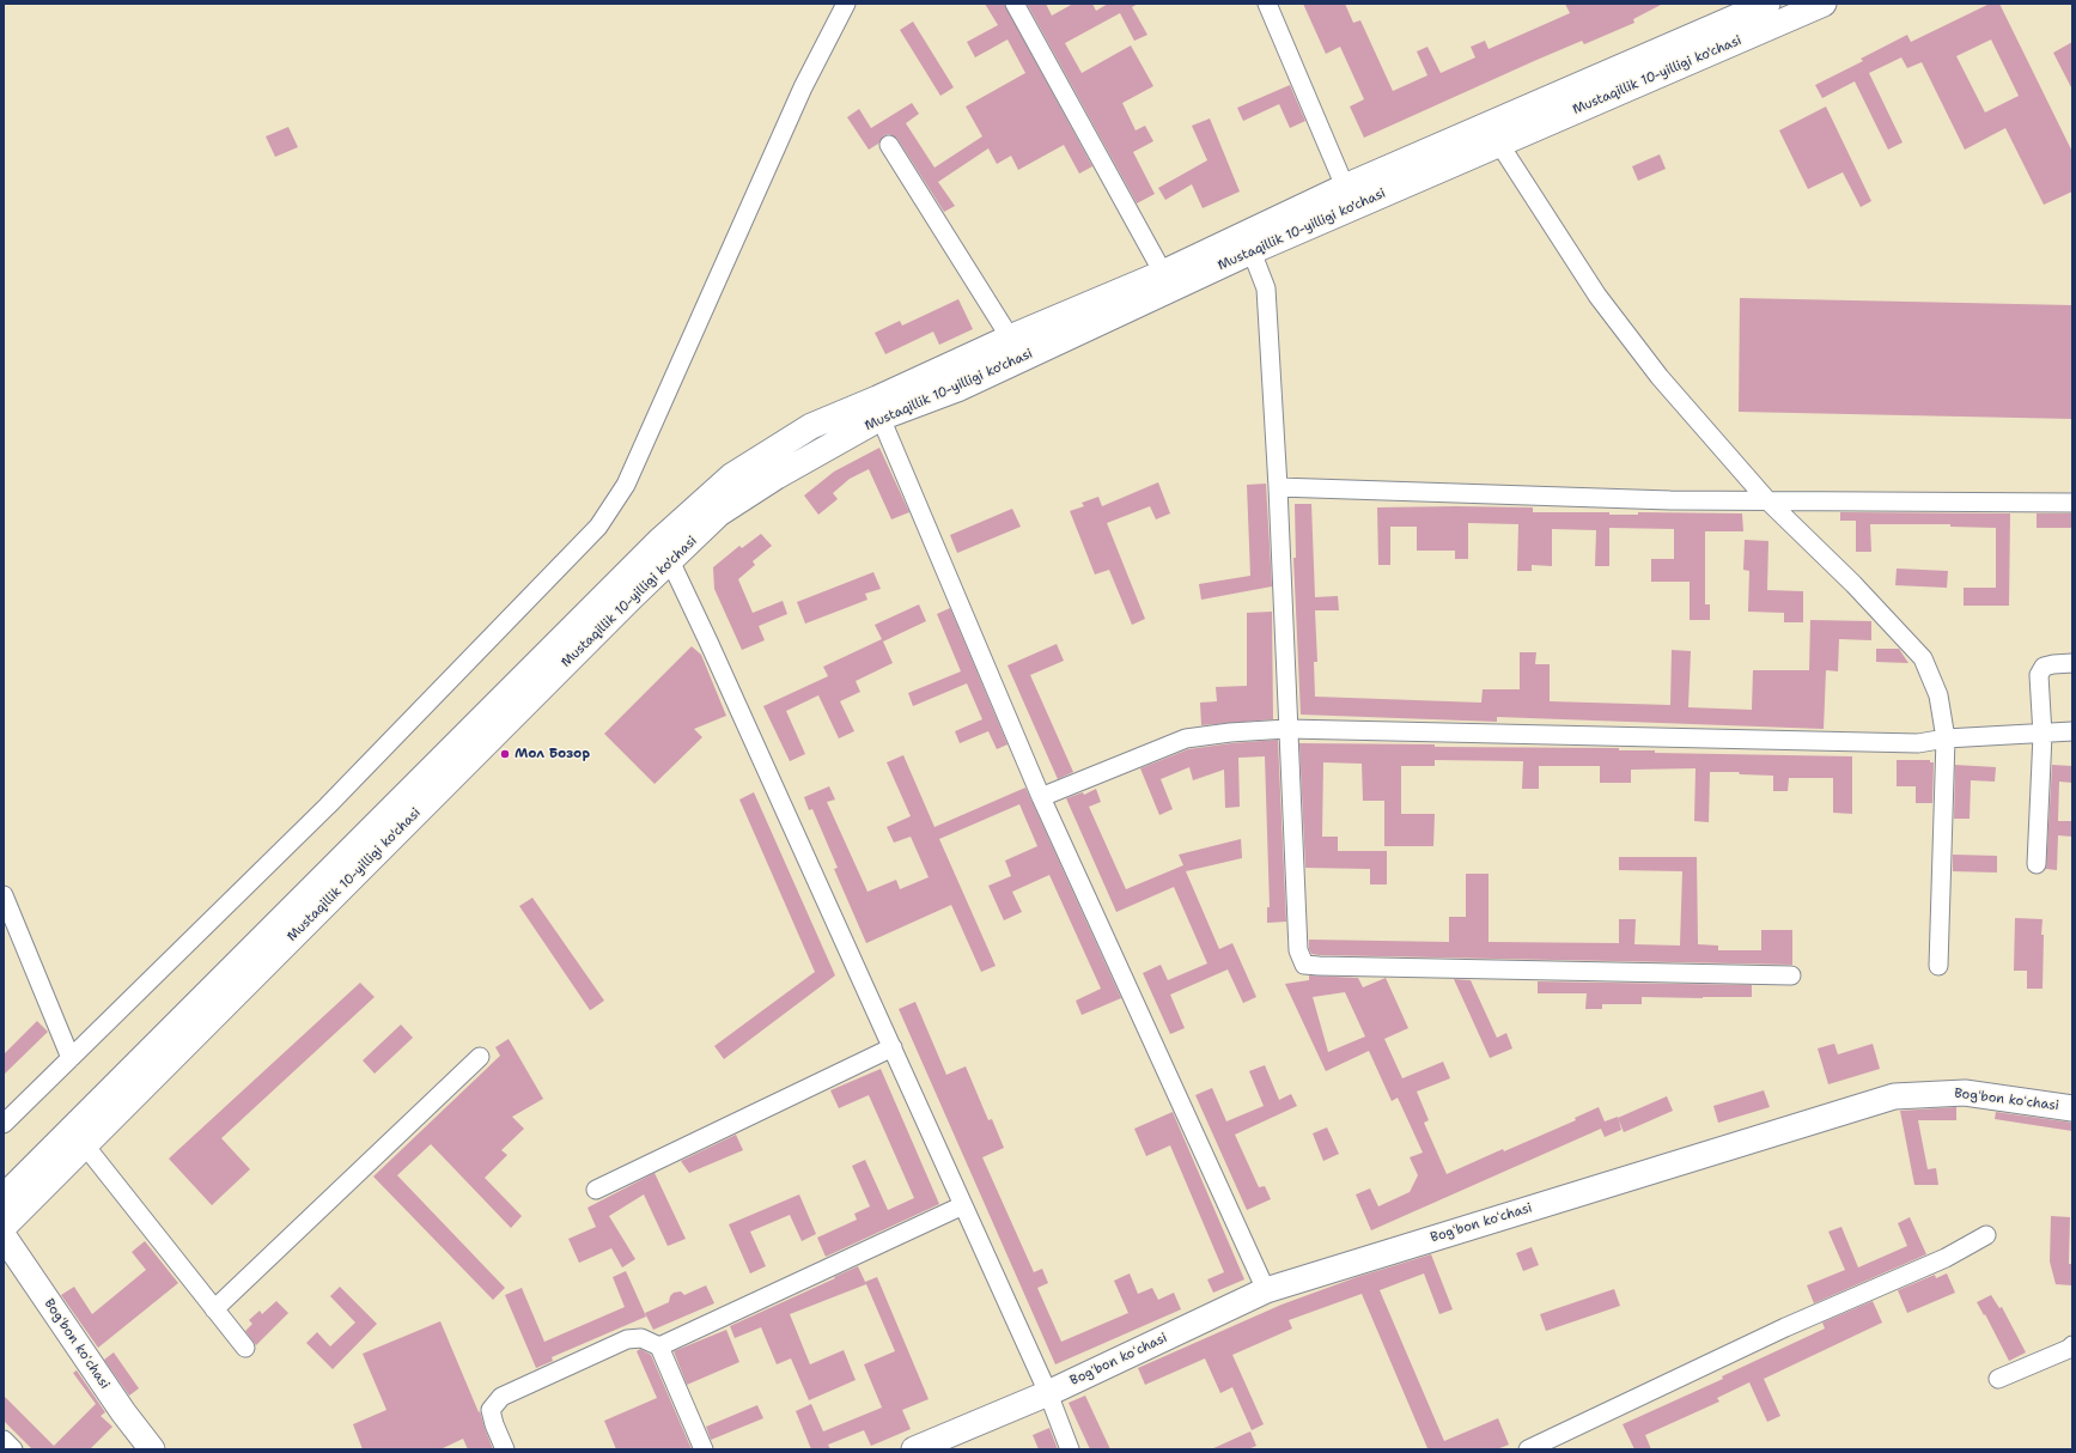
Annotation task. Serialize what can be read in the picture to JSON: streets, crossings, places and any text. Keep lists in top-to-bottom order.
{
  "streets": {
    "main road": ["Mustaqillik 10-yilligi ko'chasi", "Bogʻbon koʻchasi"]
  },
  "places": ["Мол Бозор"]
}
